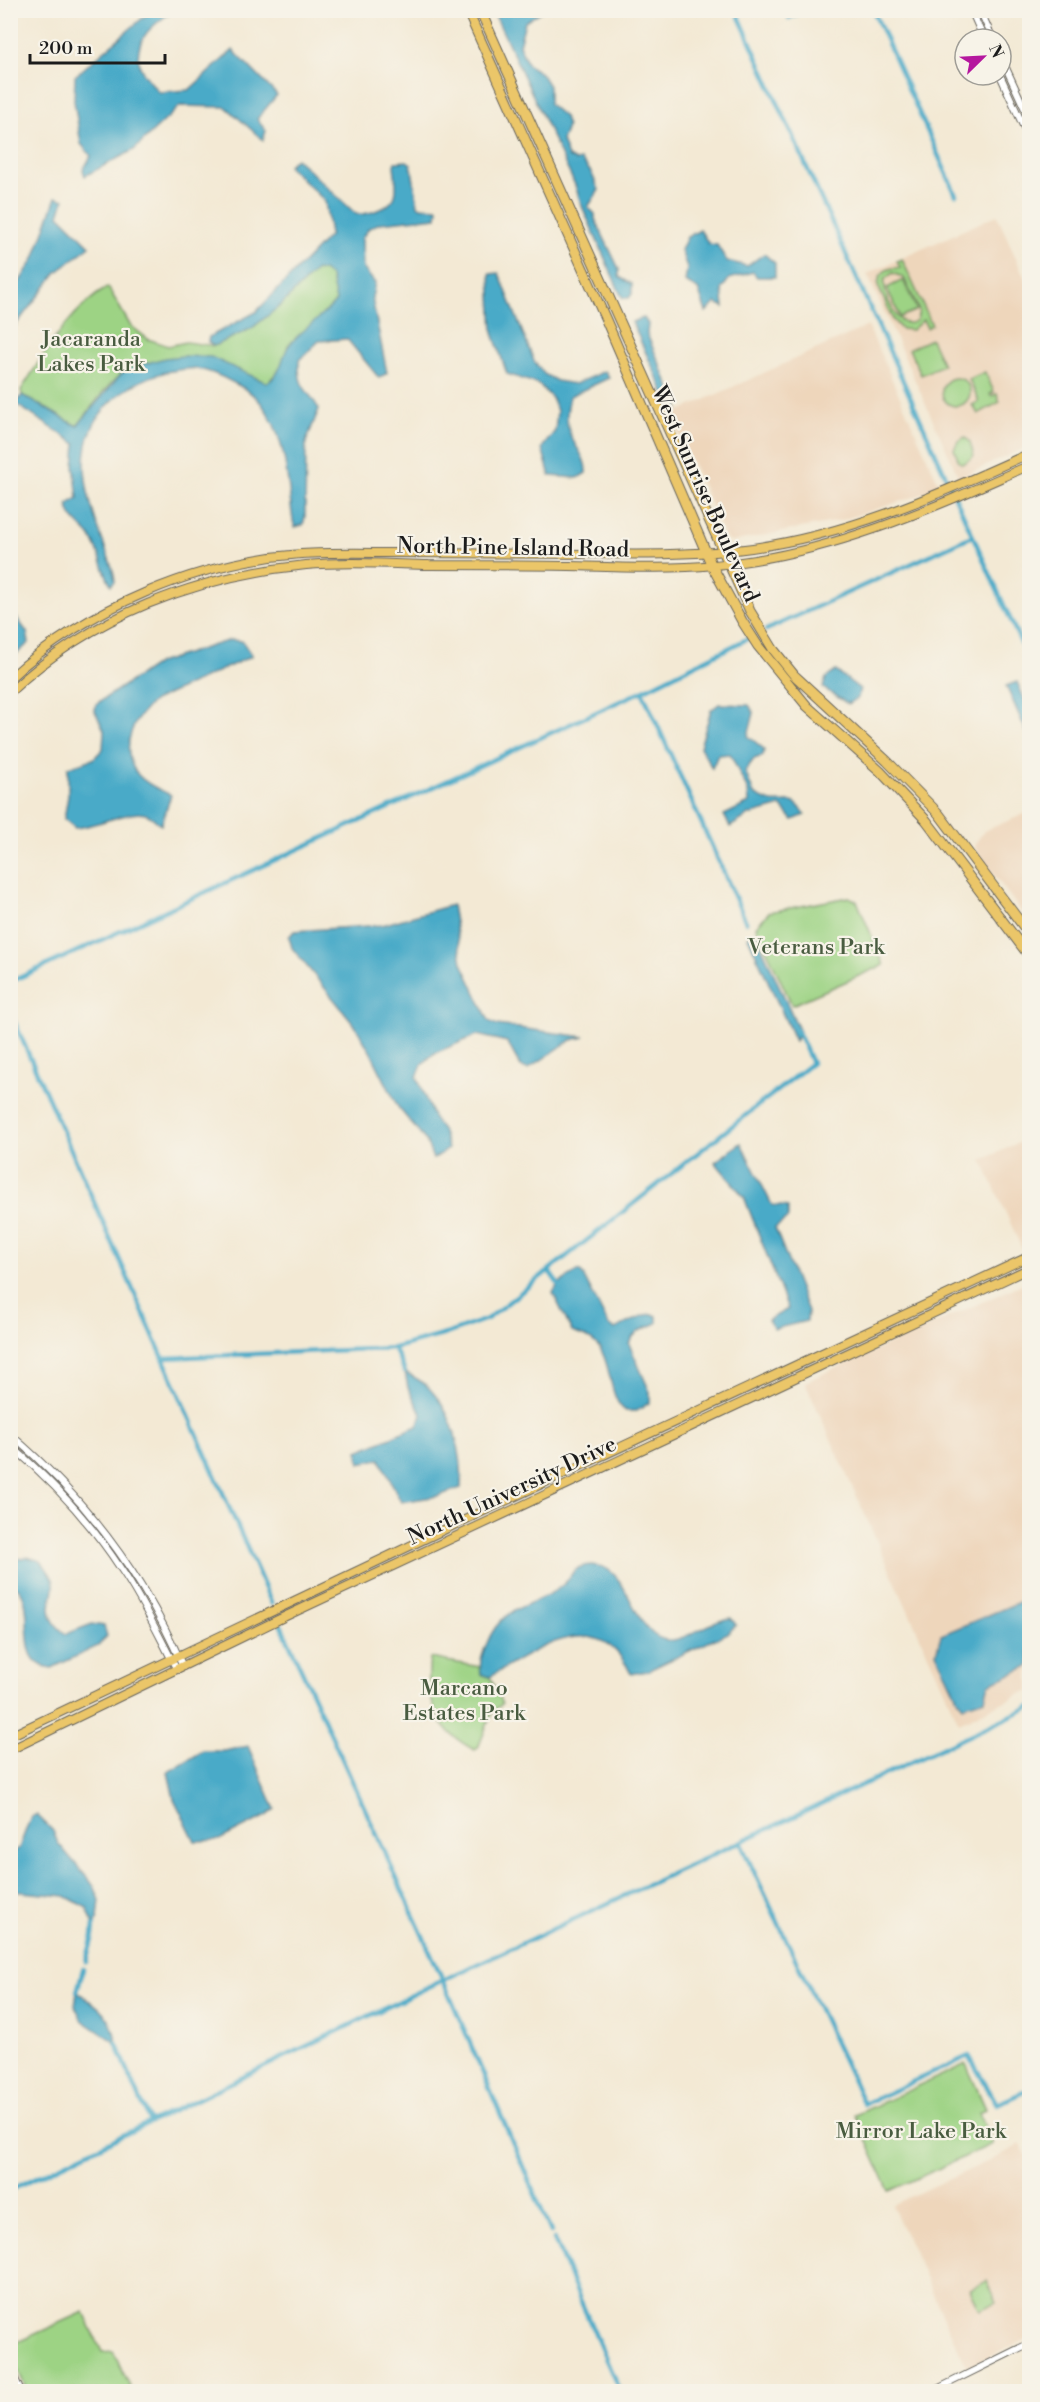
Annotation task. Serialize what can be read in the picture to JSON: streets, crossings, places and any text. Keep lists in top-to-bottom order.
{
  "streets": {
    "highway": ["West Sunrise Boulevard"],
    "main road": ["North Pine Island Road", "North University Drive"]
  },
  "crossings": [
    ["West Sunrise Boulevard", "North Pine Island Road"]
  ],
  "parks": [
    "Jacaranda Lakes Park",
    "Veterans Park",
    "Marcano Estates Park",
    "Mirror Lake Park"
  ],
  "scale_bar": "200 m",
  "north": "top right"
}
